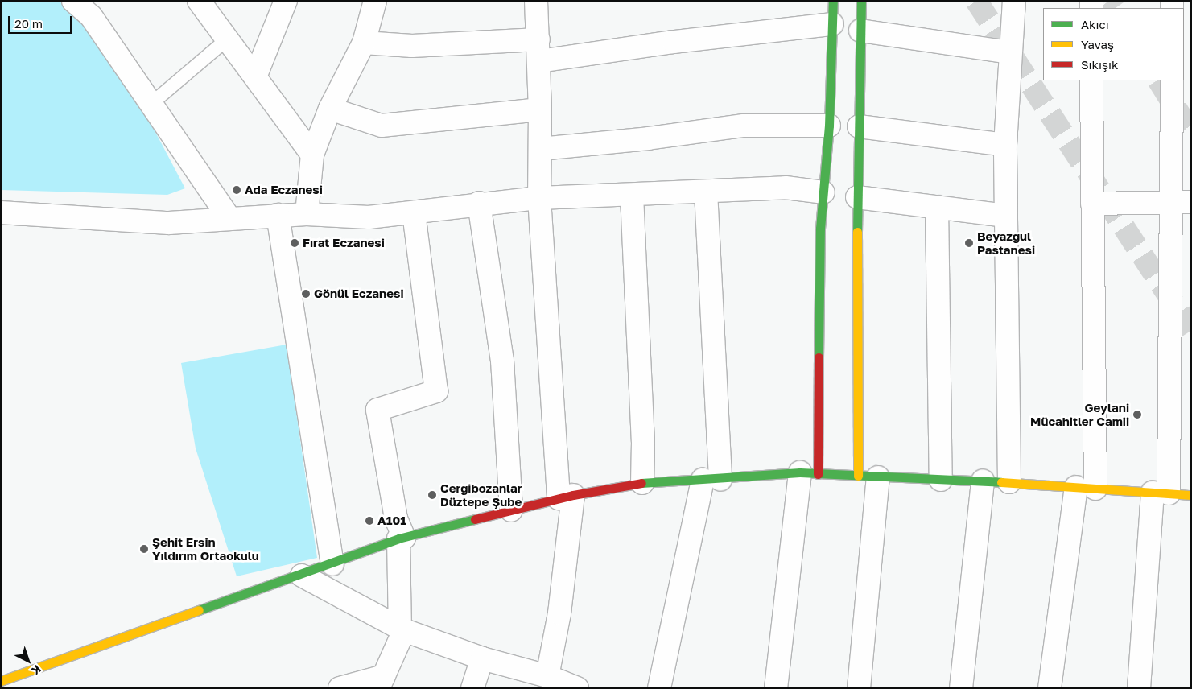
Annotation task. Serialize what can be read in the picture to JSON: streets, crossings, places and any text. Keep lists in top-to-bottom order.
{
  "places": [
    "Ada Eczanesi",
    "Fırat Eczanesi",
    "Beyazgul Pastanesi",
    "Gönül Eczanesi",
    "Geylani Mücahitler Camii",
    "Cergibozanlar Düztepe Şube",
    "A101",
    "Şehit Ersin Yıldırım Ortaokulu"
  ],
  "legend": ["Akıcı", "Yavaş", "Sıkışık"],
  "scale_bar": "20 m",
  "north": "bottom right"
}
